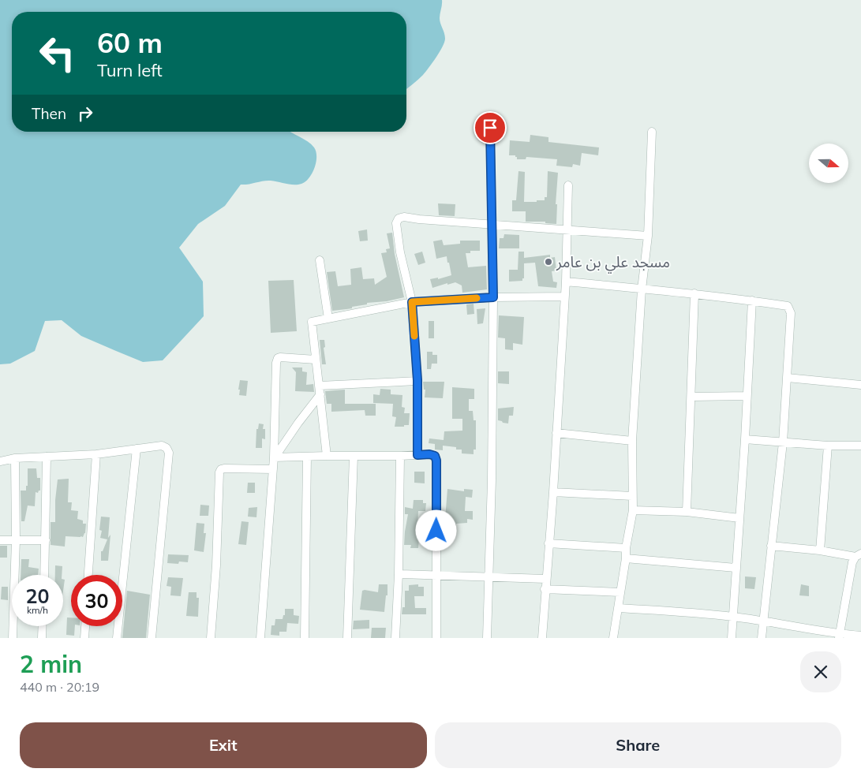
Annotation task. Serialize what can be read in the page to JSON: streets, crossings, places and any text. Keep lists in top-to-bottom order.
{
  "places": ["مسجد علي بن عامر"],
  "north": "right",
  "page": {
    "turn": ["60 m", "Turn left"],
    "then": "Then",
    "speed": "20 km/h",
    "limit": "30",
    "heading": ["2 min", "440 m · 20:19"],
    "buttons": ["Exit", "Share"]
  }
}
